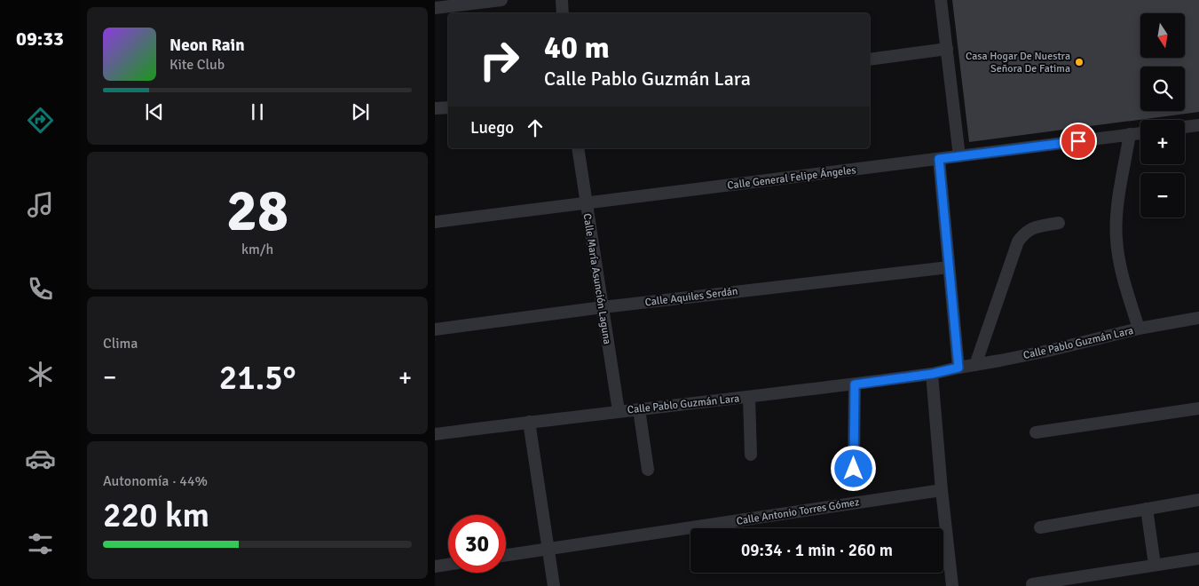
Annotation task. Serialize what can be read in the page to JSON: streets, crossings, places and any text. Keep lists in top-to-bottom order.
{
  "streets": {
    "street": [
      "Calle General Felipe Ángeles",
      "Calle María Asunción Laguna",
      "Calle Aquiles Serdán",
      "Calle Pablo Guzmán Lara",
      "Calle Antonio Torres Gómez"
    ]
  },
  "crossings": [
    ["Calle General Felipe Ángeles", "Calle María Asunción Laguna"],
    ["Calle María Asunción Laguna", "Calle Aquiles Serdán"],
    ["Calle María Asunción Laguna", "Calle Pablo Guzmán Lara"]
  ],
  "places": ["Casa Hogar De Nuestra Señora De Fatima"],
  "north": "bottom",
  "page": {
    "tabs": "09:33",
    "map_buttons": ["+", "−"],
    "turn": ["40 m", "Calle Pablo Guzmán Lara"],
    "song": ["Neon Rain", "Kite Club"],
    "then": "Luego",
    "tile": [
      ["28", "km/h"],
      "Clima",
      ["Autonomía · 44%", "220 km"]
    ],
    "heat": ["−", "21.5°", "+"],
    "limit": "30",
    "trip": "09:34 · 1 min · 260 m"
  }
}
